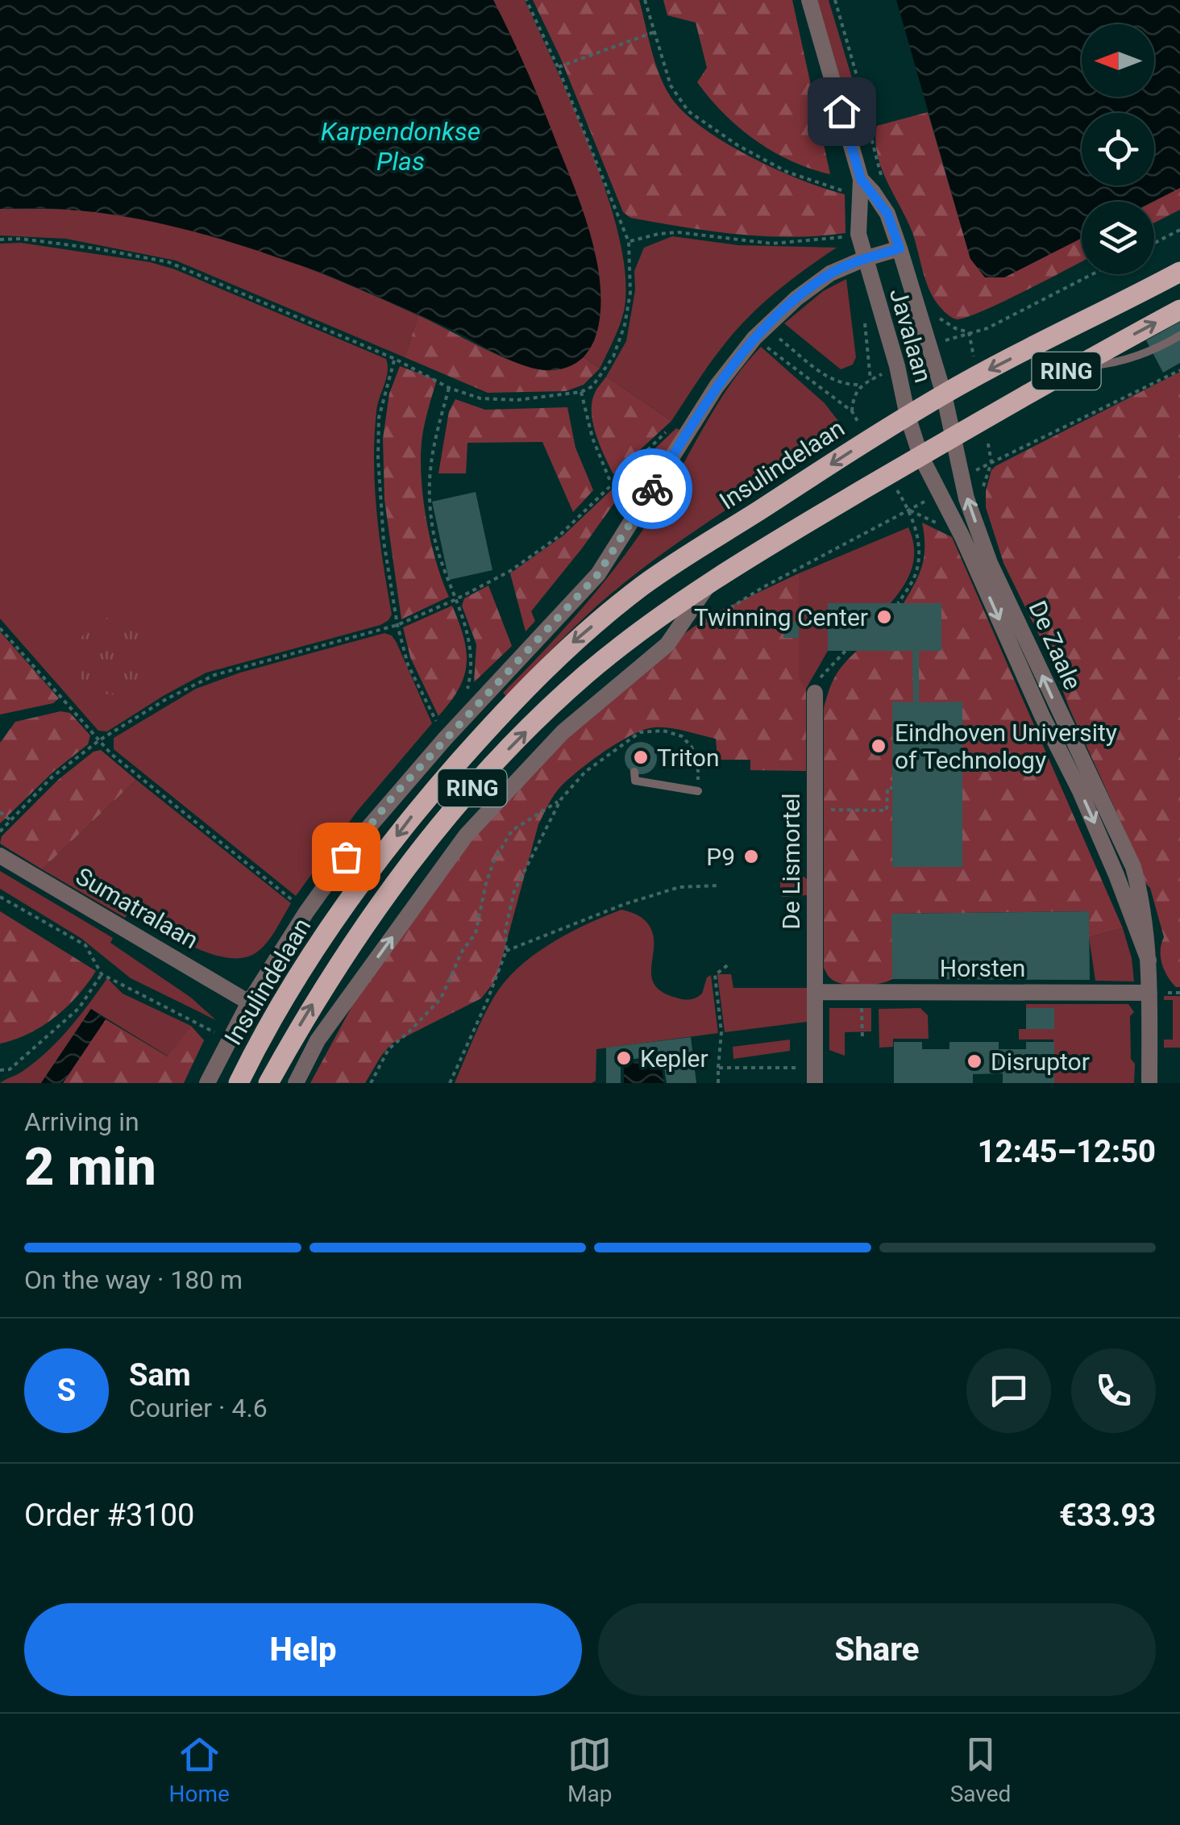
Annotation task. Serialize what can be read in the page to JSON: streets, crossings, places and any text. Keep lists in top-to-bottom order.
{
  "streets": {
    "main road": ["RING", "Insulindelaan"],
    "street": [
      "Javalaan",
      "De Zaale",
      "De Lismortel",
      "Sumatralaan",
      "Horsten"
    ]
  },
  "crossings": [
    ["Javalaan", "Insulindelaan"],
    ["Javalaan", "De Zaale"],
    ["Insulindelaan", "De Zaale"],
    ["Insulindelaan", "Sumatralaan"],
    ["De Zaale", "Horsten"],
    ["De Lismortel", "Horsten"]
  ],
  "water": ["Karpendonkse Plas"],
  "places": [
    "Twinning Center",
    "Eindhoven University of Technology",
    "Triton",
    "P9",
    "Kepler",
    "Disruptor"
  ],
  "north": "left",
  "page": {
    "heading": ["2 min", "Arriving in", "12:45–12:50"],
    "panel": [
      "Sam",
      "Courier · 4.6",
      "Order #3100",
      "€33.93"
    ],
    "bar": "On the way · 180 m",
    "round": "S",
    "buttons": ["Help", "Share"],
    "tabs": ["Home", "Map", "Saved"]
  }
}
